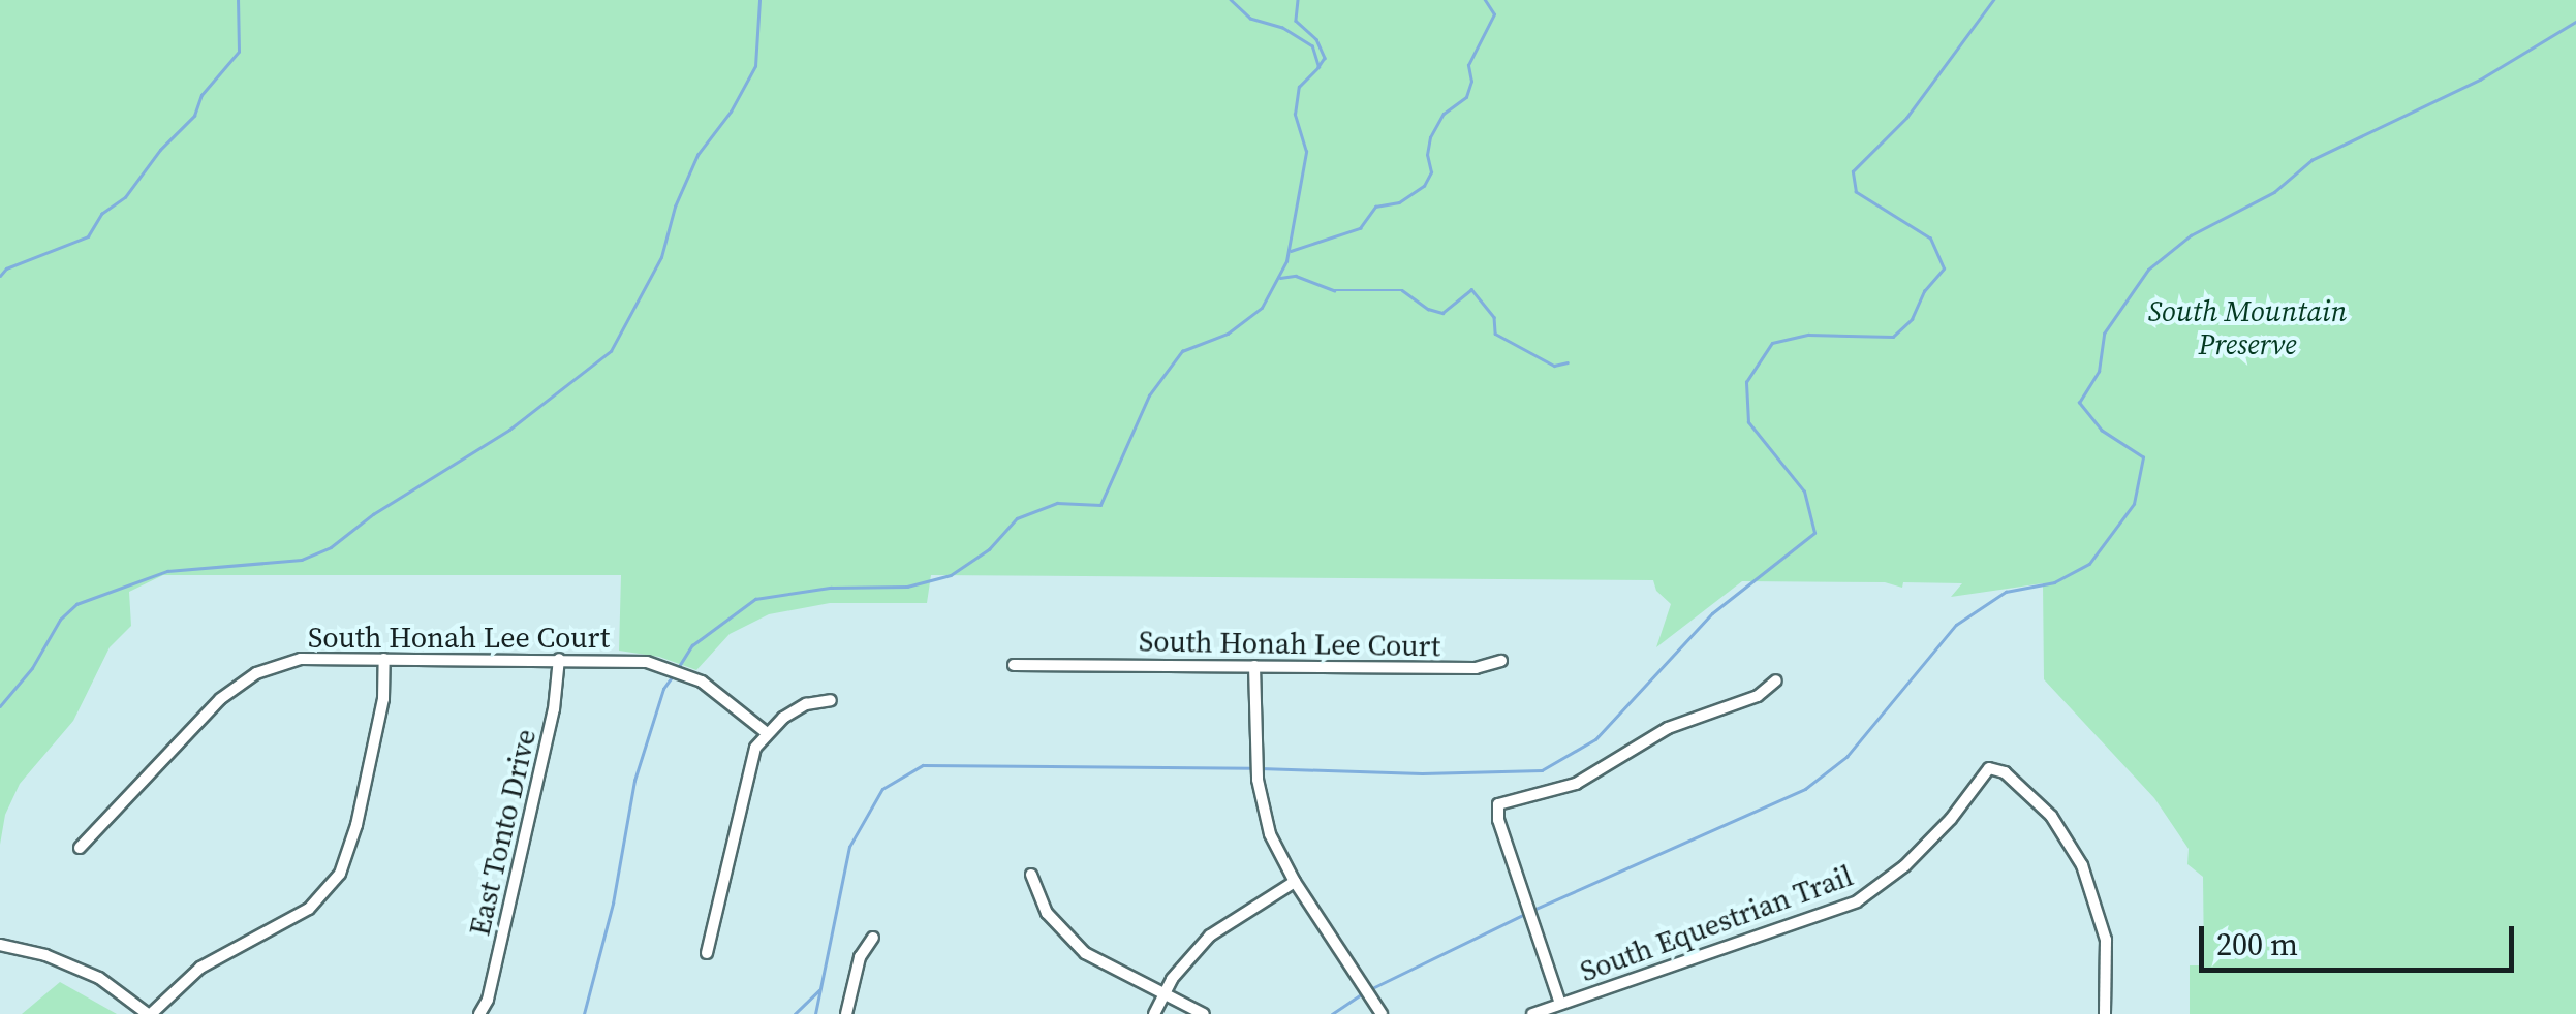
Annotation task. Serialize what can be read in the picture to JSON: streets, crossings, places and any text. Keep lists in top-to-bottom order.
{
  "streets": {
    "street": ["South Honah Lee Court", "East Tonto Drive", "South Equestrian Trail"]
  },
  "crossings": [
    ["South Honah Lee Court", "East Tonto Drive"]
  ],
  "parks": ["South Mountain Preserve"],
  "scale_bar": "200 m"
}
